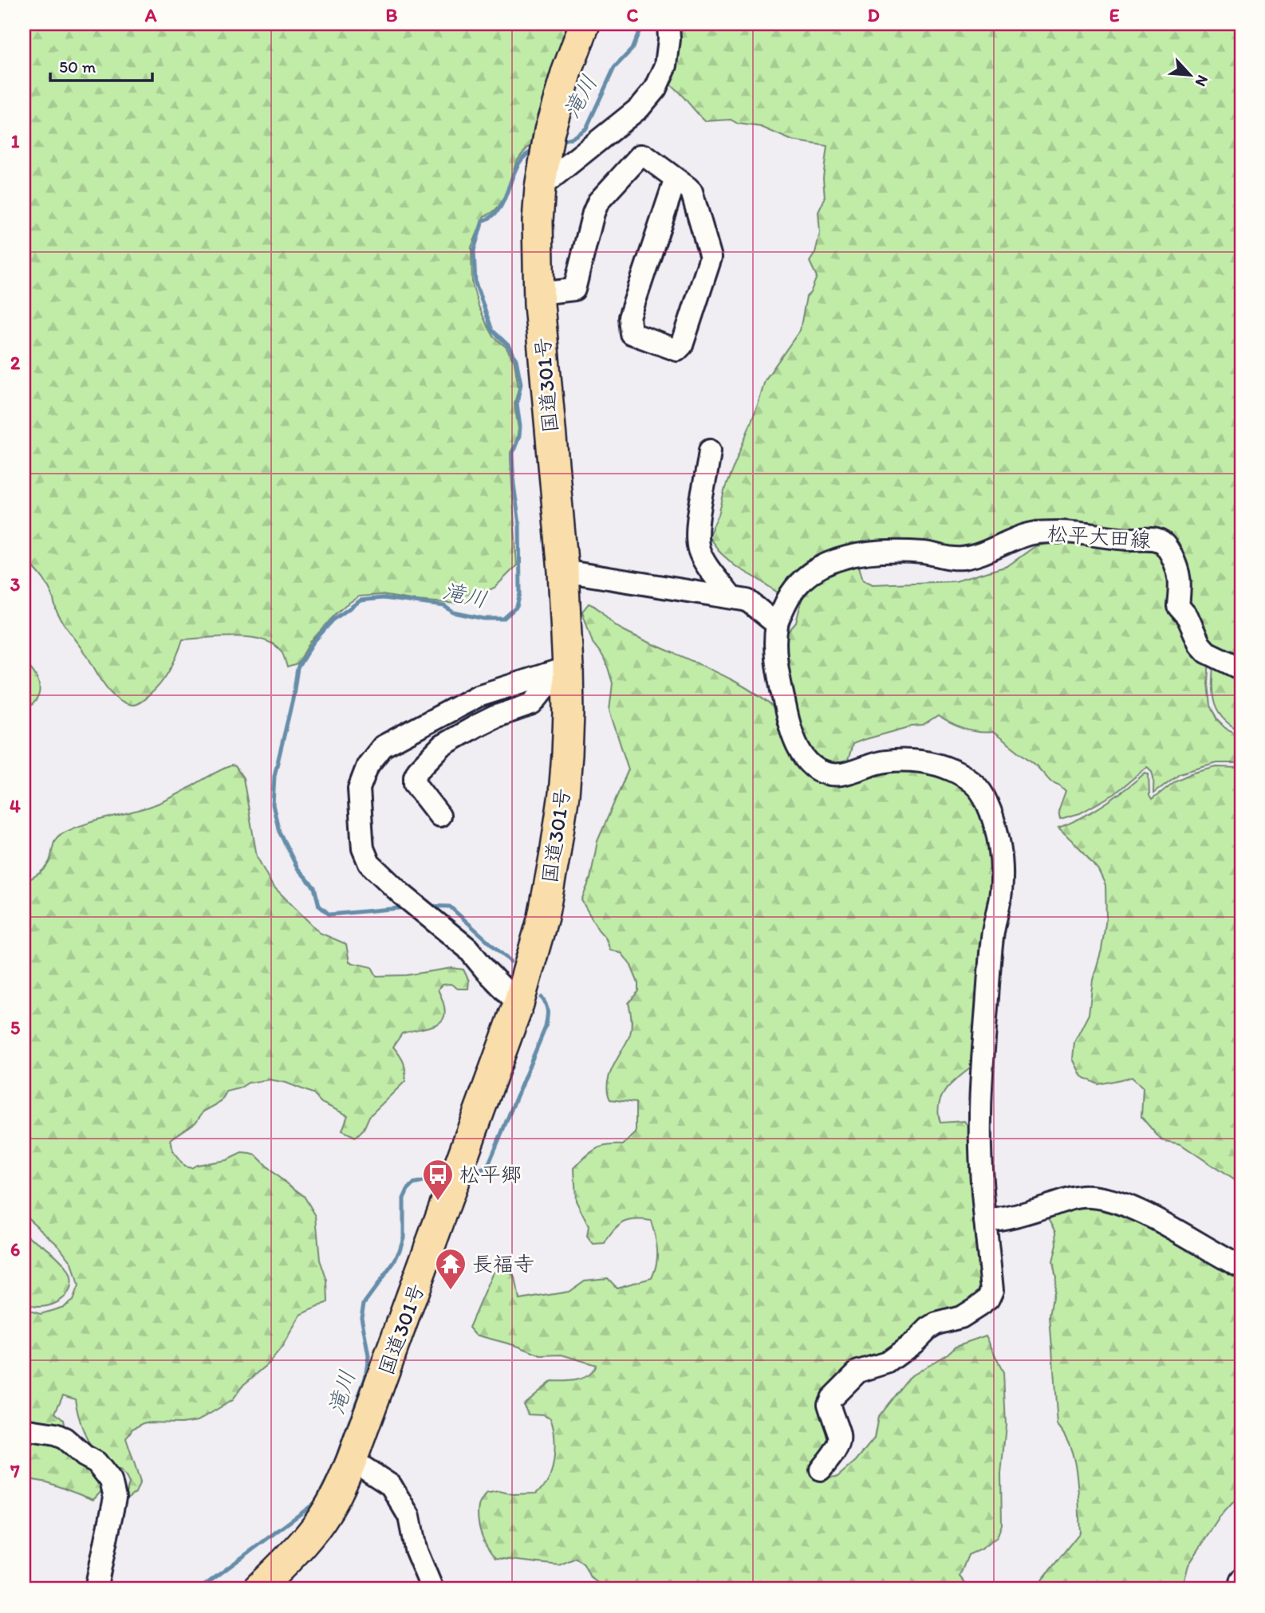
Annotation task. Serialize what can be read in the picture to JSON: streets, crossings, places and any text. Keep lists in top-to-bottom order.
{
  "streets": {
    "highway": ["国道301号"],
    "street": ["松平大田線"]
  },
  "water": ["滝川"],
  "places": {
    "bus stop": ["松平郷"],
    "temple": ["長福寺"]
  },
  "scale_bar": "50 m",
  "north": "bottom right",
  "grid": {
    "columns": [
      "A",
      "B",
      "C",
      "D",
      "E"
    ],
    "rows": [
      "1",
      "2",
      "3",
      "4",
      "5",
      "6",
      "7"
    ]
  }
}
